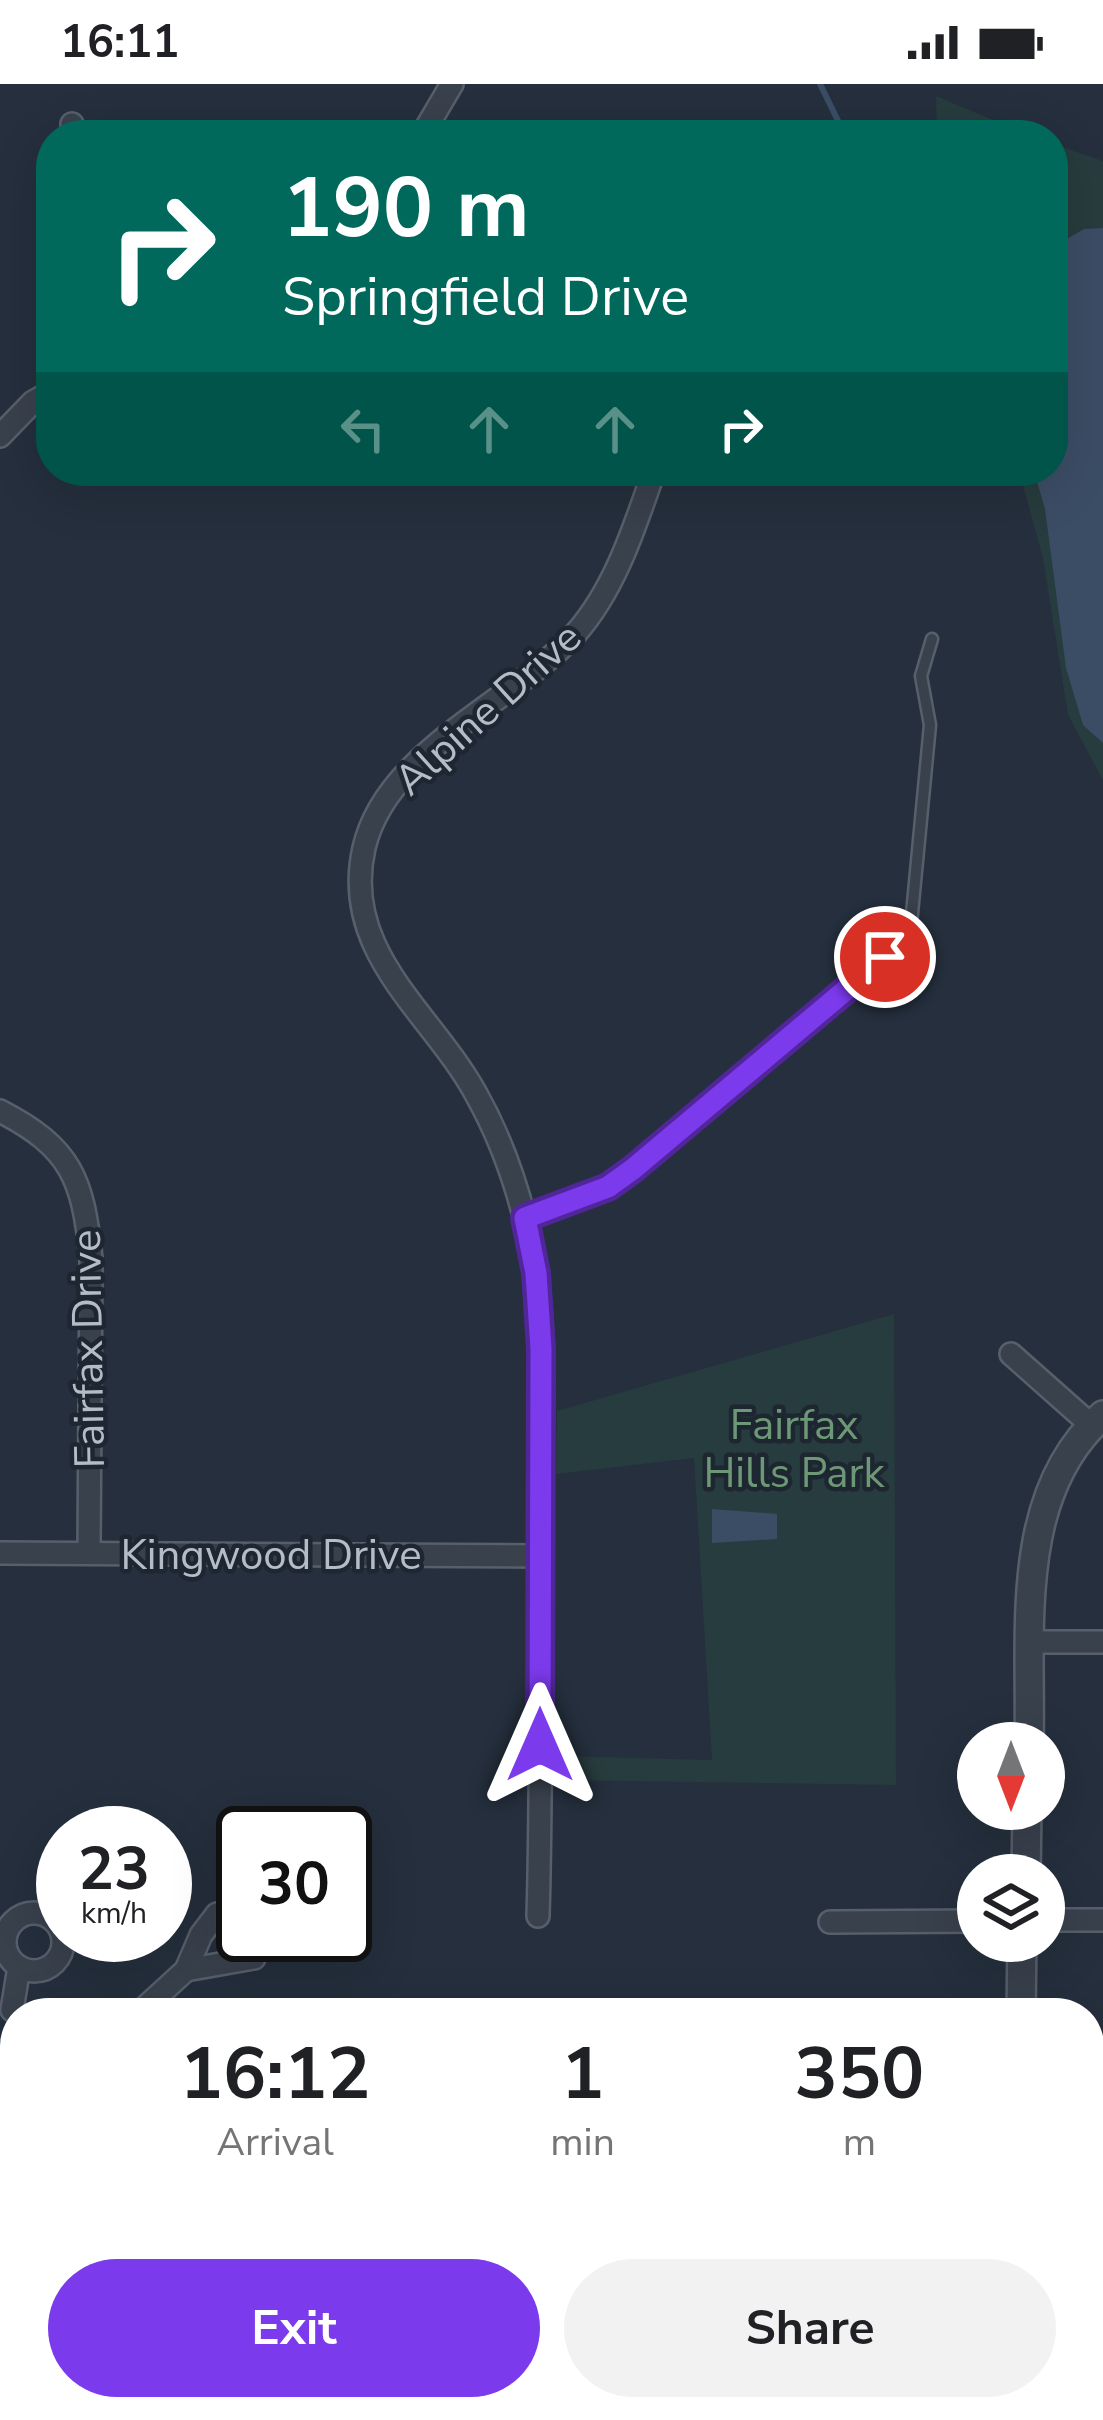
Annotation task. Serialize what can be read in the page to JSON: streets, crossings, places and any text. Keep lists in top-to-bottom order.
{
  "streets": {
    "street": ["Alpine Drive", "Fairfax Drive", "Kingwood Drive"]
  },
  "crossings": [
    ["Alpine Drive", "Kingwood Drive"],
    ["Fairfax Drive", "Kingwood Drive"]
  ],
  "parks": ["Fairfax Hills Park"],
  "north": "bottom",
  "page": {
    "status": "16:11",
    "turn": ["190 m", "Springfield Drive"],
    "speed": "23 km/h",
    "limit": "30",
    "eta": [
      "16:12",
      "Arrival",
      "1",
      "min",
      "350",
      "m"
    ],
    "buttons": ["Exit", "Share"]
  }
}
